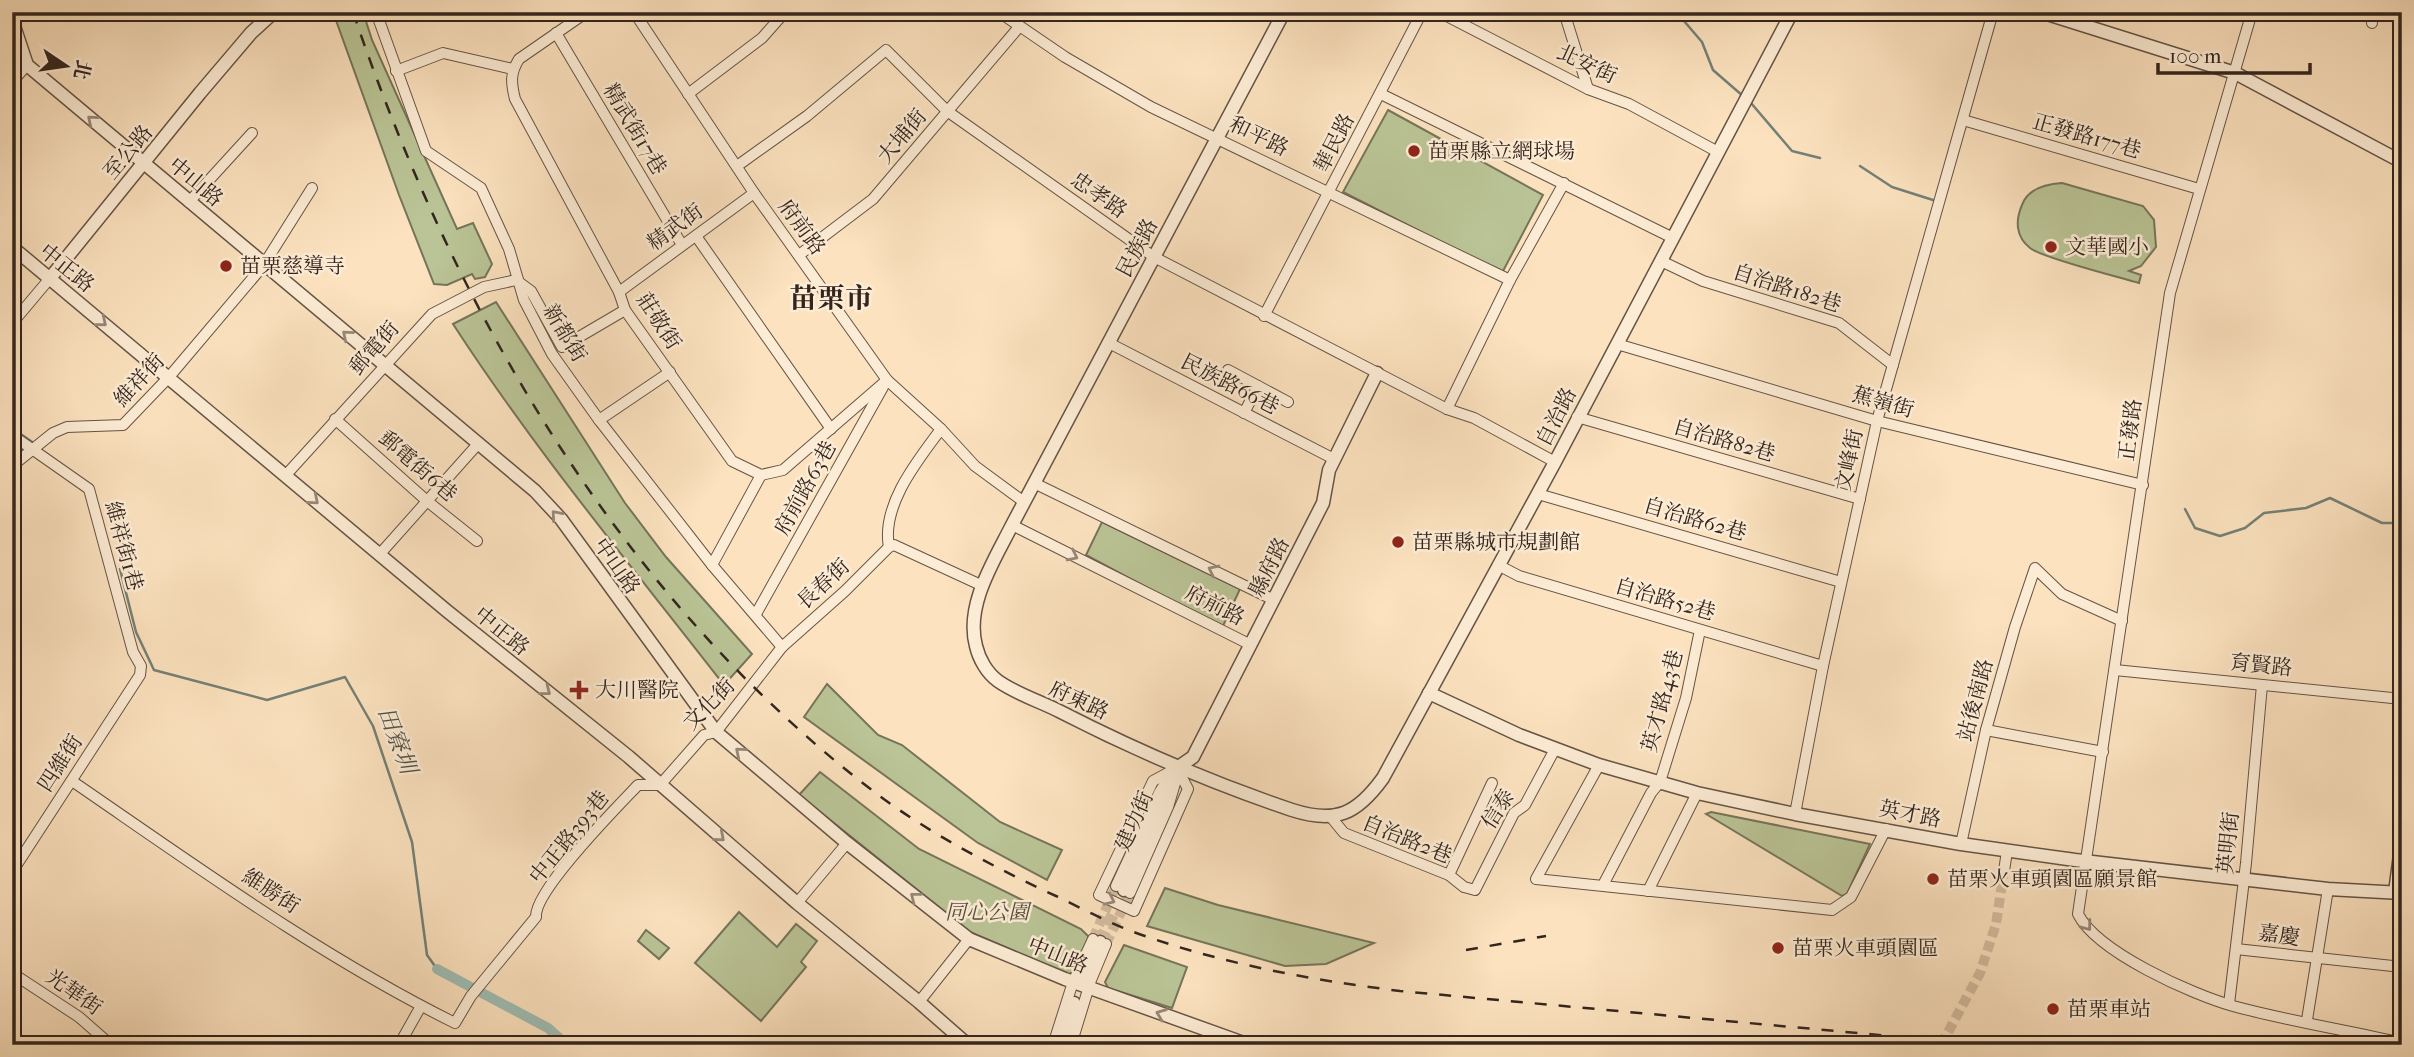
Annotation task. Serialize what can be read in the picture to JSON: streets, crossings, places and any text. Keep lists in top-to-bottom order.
{
  "streets": {
    "street": [
      "北安街",
      "精武街17巷",
      "大埔街",
      "和平路",
      "正發路177巷",
      "華民路",
      "至公路",
      "中山路",
      "忠孝路",
      "精武街",
      "府前路",
      "民族路",
      "中正路",
      "自治路182巷",
      "莊敬街",
      "新都街",
      "郵電街",
      "維祥街",
      "民族路66巷",
      "蕉嶺街",
      "自治路",
      "正發路",
      "自治路82巷",
      "文峰街",
      "郵電街6巷",
      "府前路63巷",
      "自治路62巷",
      "維祥街1巷",
      "縣府路",
      "長春街",
      "自治路52巷",
      "育賢路",
      "府東路",
      "站後南路",
      "英才路43巷",
      "文化街",
      "四維街",
      "信泰",
      "英才路",
      "建功街",
      "中正路393巷",
      "自治路2巷",
      "英明街",
      "維勝街",
      "嘉慶",
      "光華街"
    ]
  },
  "crossings": [
    ["北安街", "自治路"],
    ["精武街17巷", "精武街"],
    ["大埔街", "和平路"],
    ["大埔街", "忠孝路"],
    ["大埔街", "府前路"],
    ["和平路", "華民路"],
    ["和平路", "民族路"],
    ["正發路177巷", "正發路"],
    ["正發路177巷", "文峰街"],
    ["華民路", "忠孝路"],
    ["至公路", "中山路"],
    ["至公路", "中正路"],
    ["中山路", "郵電街"],
    ["中山路", "維祥街"],
    ["中山路", "文化街"],
    ["忠孝路", "府前路"],
    ["忠孝路", "民族路"],
    ["忠孝路", "自治路"],
    ["忠孝路", "縣府路"],
    ["精武街", "府前路"],
    ["精武街", "莊敬街"],
    ["府前路", "民族路"],
    ["府前路", "府前路63巷"],
    ["府前路", "縣府路"],
    ["府前路", "府東路"],
    ["民族路", "民族路66巷"],
    ["民族路", "府東路"],
    ["中正路", "郵電街"],
    ["中正路", "維祥街"],
    ["中正路", "文化街"],
    ["中正路", "中正路393巷"],
    ["自治路182巷", "自治路"],
    ["自治路182巷", "文峰街"],
    ["新都街", "郵電街"],
    ["新都街", "府前路63巷"],
    ["新都街", "長春街"],
    ["新都街", "文化街"],
    ["郵電街", "郵電街6巷"],
    ["維祥街", "維祥街1巷"],
    ["民族路66巷", "縣府路"],
    ["蕉嶺街", "自治路"],
    ["蕉嶺街", "正發路"],
    ["蕉嶺街", "文峰街"],
    ["自治路", "自治路82巷"],
    ["自治路", "自治路62巷"],
    ["自治路", "自治路52巷"],
    ["自治路", "府東路"],
    ["自治路", "英才路"],
    ["自治路", "自治路2巷"],
    ["正發路", "育賢路"],
    ["正發路", "站後南路"],
    ["正發路", "英才路"],
    ["正發路", "英明街"],
    ["自治路82巷", "文峰街"],
    ["文峰街", "自治路62巷"],
    ["文峰街", "自治路52巷"],
    ["文峰街", "英才路"],
    ["維祥街1巷", "四維街"],
    ["縣府路", "府東路"],
    ["縣府路", "建功街"],
    ["長春街", "文化街"],
    ["自治路52巷", "英才路43巷"],
    ["育賢路", "英明街"],
    ["府東路", "建功街"],
    ["府東路", "自治路2巷"],
    ["站後南路", "英才路"],
    ["英才路43巷", "英才路"],
    ["文化街", "中正路393巷"],
    ["四維街", "維勝街"],
    ["信泰", "英才路"],
    ["信泰", "自治路2巷"],
    ["英才路", "英明街"],
    ["英才路", "嘉慶"],
    ["中正路393巷", "維勝街"],
    ["英明街", "嘉慶"]
  ],
  "one_way": ["中山路", "中正路"],
  "districts": ["苗栗市"],
  "water": ["田寮圳"],
  "parks": ["同心公園"],
  "places": {
    "other": [
      "苗栗縣立網球場",
      "文華國小",
      "苗栗慈導寺",
      "苗栗縣城市規劃館",
      "苗栗火車頭園區願景館",
      "苗栗火車頭園區",
      "苗栗車站"
    ],
    "health": ["大川醫院"]
  },
  "scale_bar": "100 m",
  "north": "right"
}
